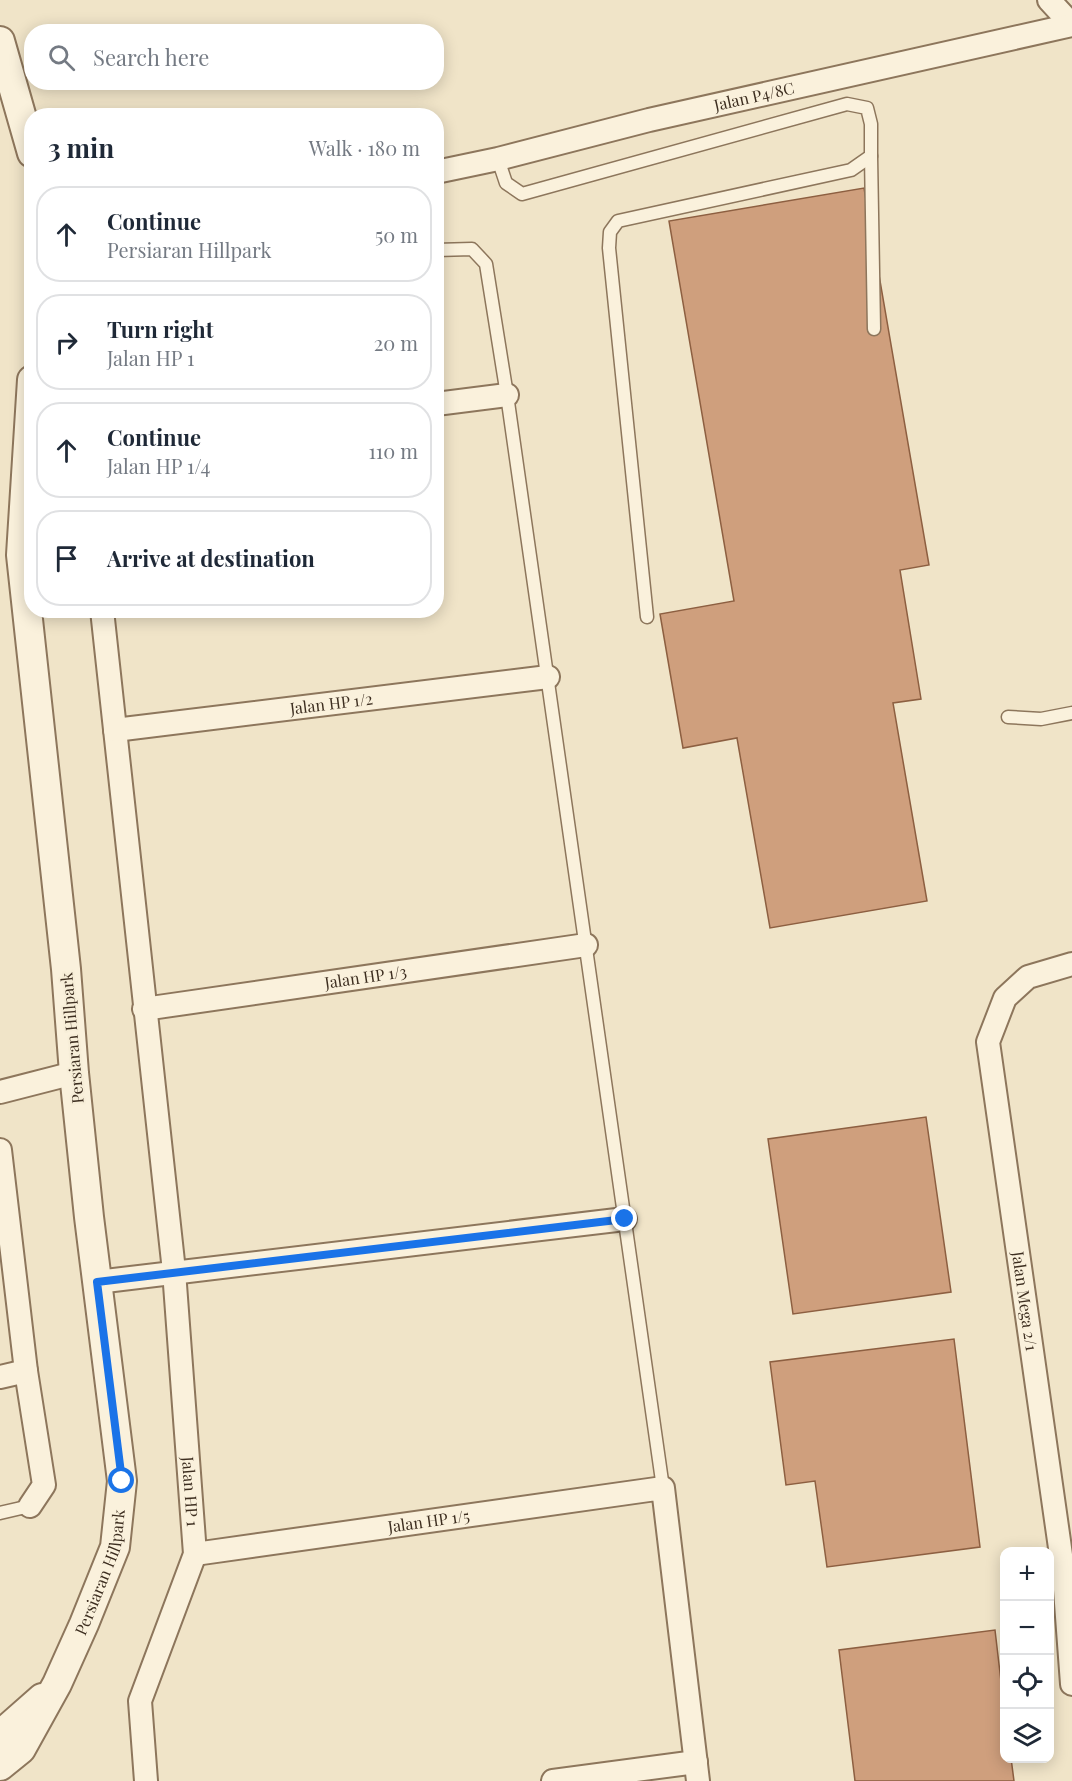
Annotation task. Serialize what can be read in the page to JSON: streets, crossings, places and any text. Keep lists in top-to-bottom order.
{
  "streets": {
    "street": [
      "Jalan P4/8C",
      "Jalan HP 1/2",
      "Jalan HP 1/3",
      "Persiaran Hillpark",
      "Jalan Mega 2/1",
      "Jalan HP 1",
      "Jalan HP 1/5"
    ]
  },
  "crossings": [
    ["Jalan HP 1/2", "Jalan HP 1"],
    ["Jalan HP 1/3", "Jalan HP 1"],
    ["Jalan HP 1", "Jalan HP 1/5"]
  ],
  "page": {
    "search": "Search here",
    "heading": ["3 min", "Walk · 180 m"],
    "list": [
      ["Continue", "Persiaran Hillpark", "50 m"],
      ["Turn right", "Jalan HP 1", "20 m"],
      ["Continue", "Jalan HP 1/4", "110 m"],
      "Arrive at destination"
    ],
    "map_buttons": ["+", "−"]
  }
}
